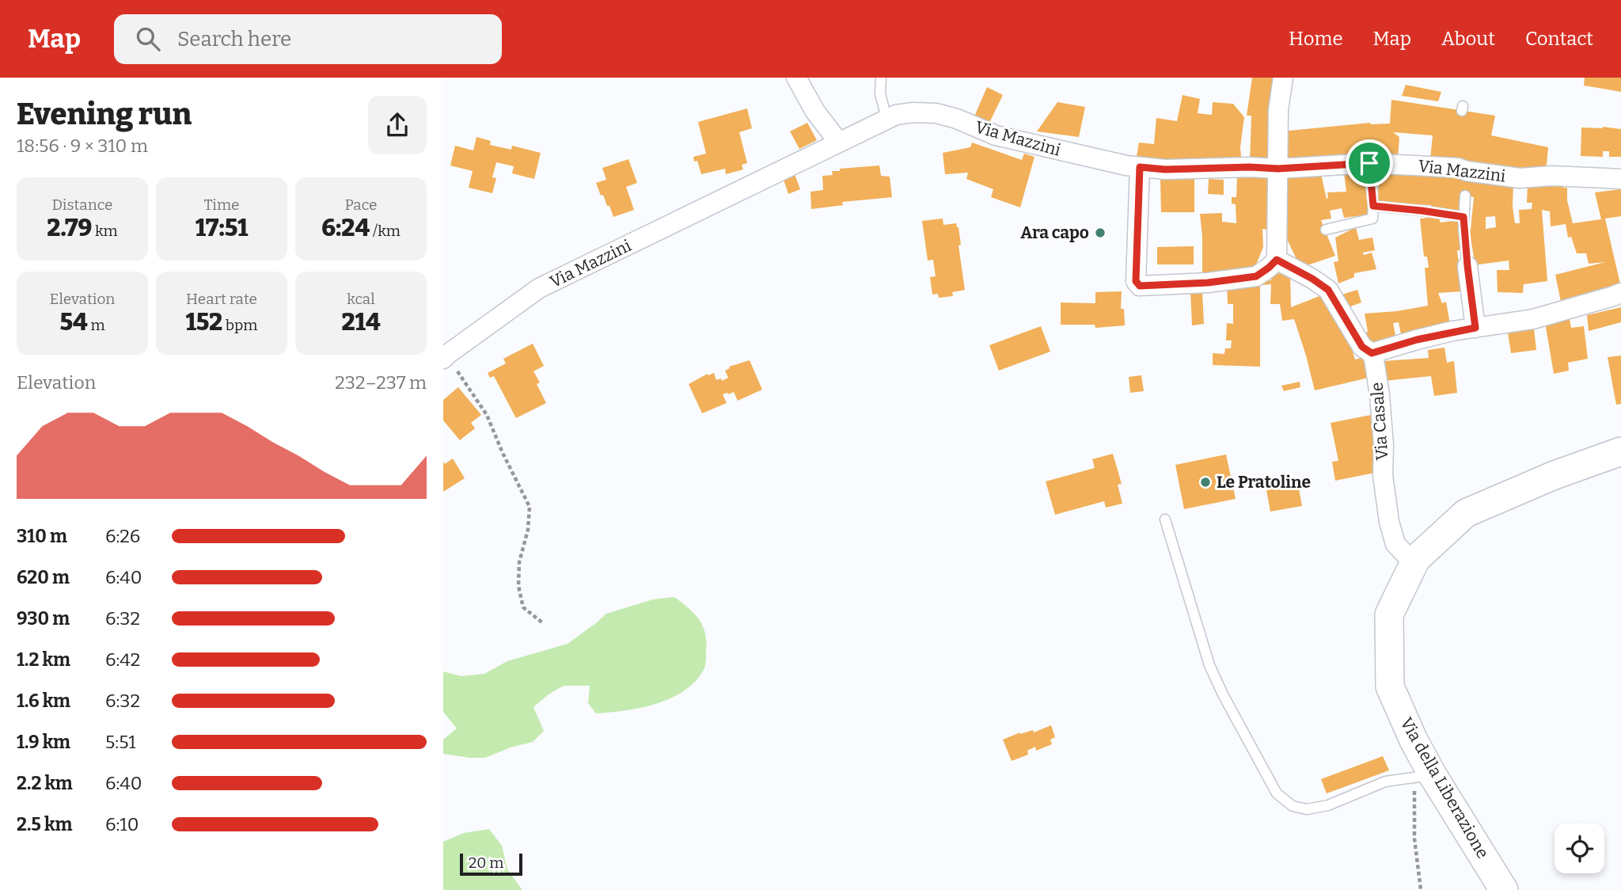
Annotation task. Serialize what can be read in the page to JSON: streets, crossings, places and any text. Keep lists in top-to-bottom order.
{
  "streets": {
    "main road": ["Via della Liberazione"],
    "street": ["Via Mazzini", "Via Casale"]
  },
  "crossings": [
    ["Via Casale", "Via della Liberazione"]
  ],
  "places": ["Ara capo", "Le Pratoline"],
  "scale_bar": "20 m",
  "page": {
    "header": "Map",
    "search": "Search here",
    "nav": [
      "Home",
      "Map",
      "About",
      "Contact"
    ],
    "heading": ["Evening run", "18:56 · 9 × 310 m"],
    "stats": [
      ["Distance", "2.79 km"],
      ["Time", "17:51"],
      ["Pace", "6:24 /km"],
      ["Elevation", "54 m"],
      ["Heart rate", "152 bpm"],
      ["kcal", "214"]
    ],
    "chart": ["Elevation", "232–237 m"],
    "list": [
      {
        "name": "310 m",
        "note": "6:26"
      },
      {
        "name": "620 m",
        "note": "6:40"
      },
      {
        "name": "930 m",
        "note": "6:32"
      },
      {
        "name": "1.2 km",
        "note": "6:42"
      },
      {
        "name": "1.6 km",
        "note": "6:32"
      },
      {
        "name": "1.9 km",
        "note": "5:51"
      },
      {
        "name": "2.2 km",
        "note": "6:40"
      },
      {
        "name": "2.5 km",
        "note": "6:10"
      }
    ],
    "scale": "20 m"
  }
}
